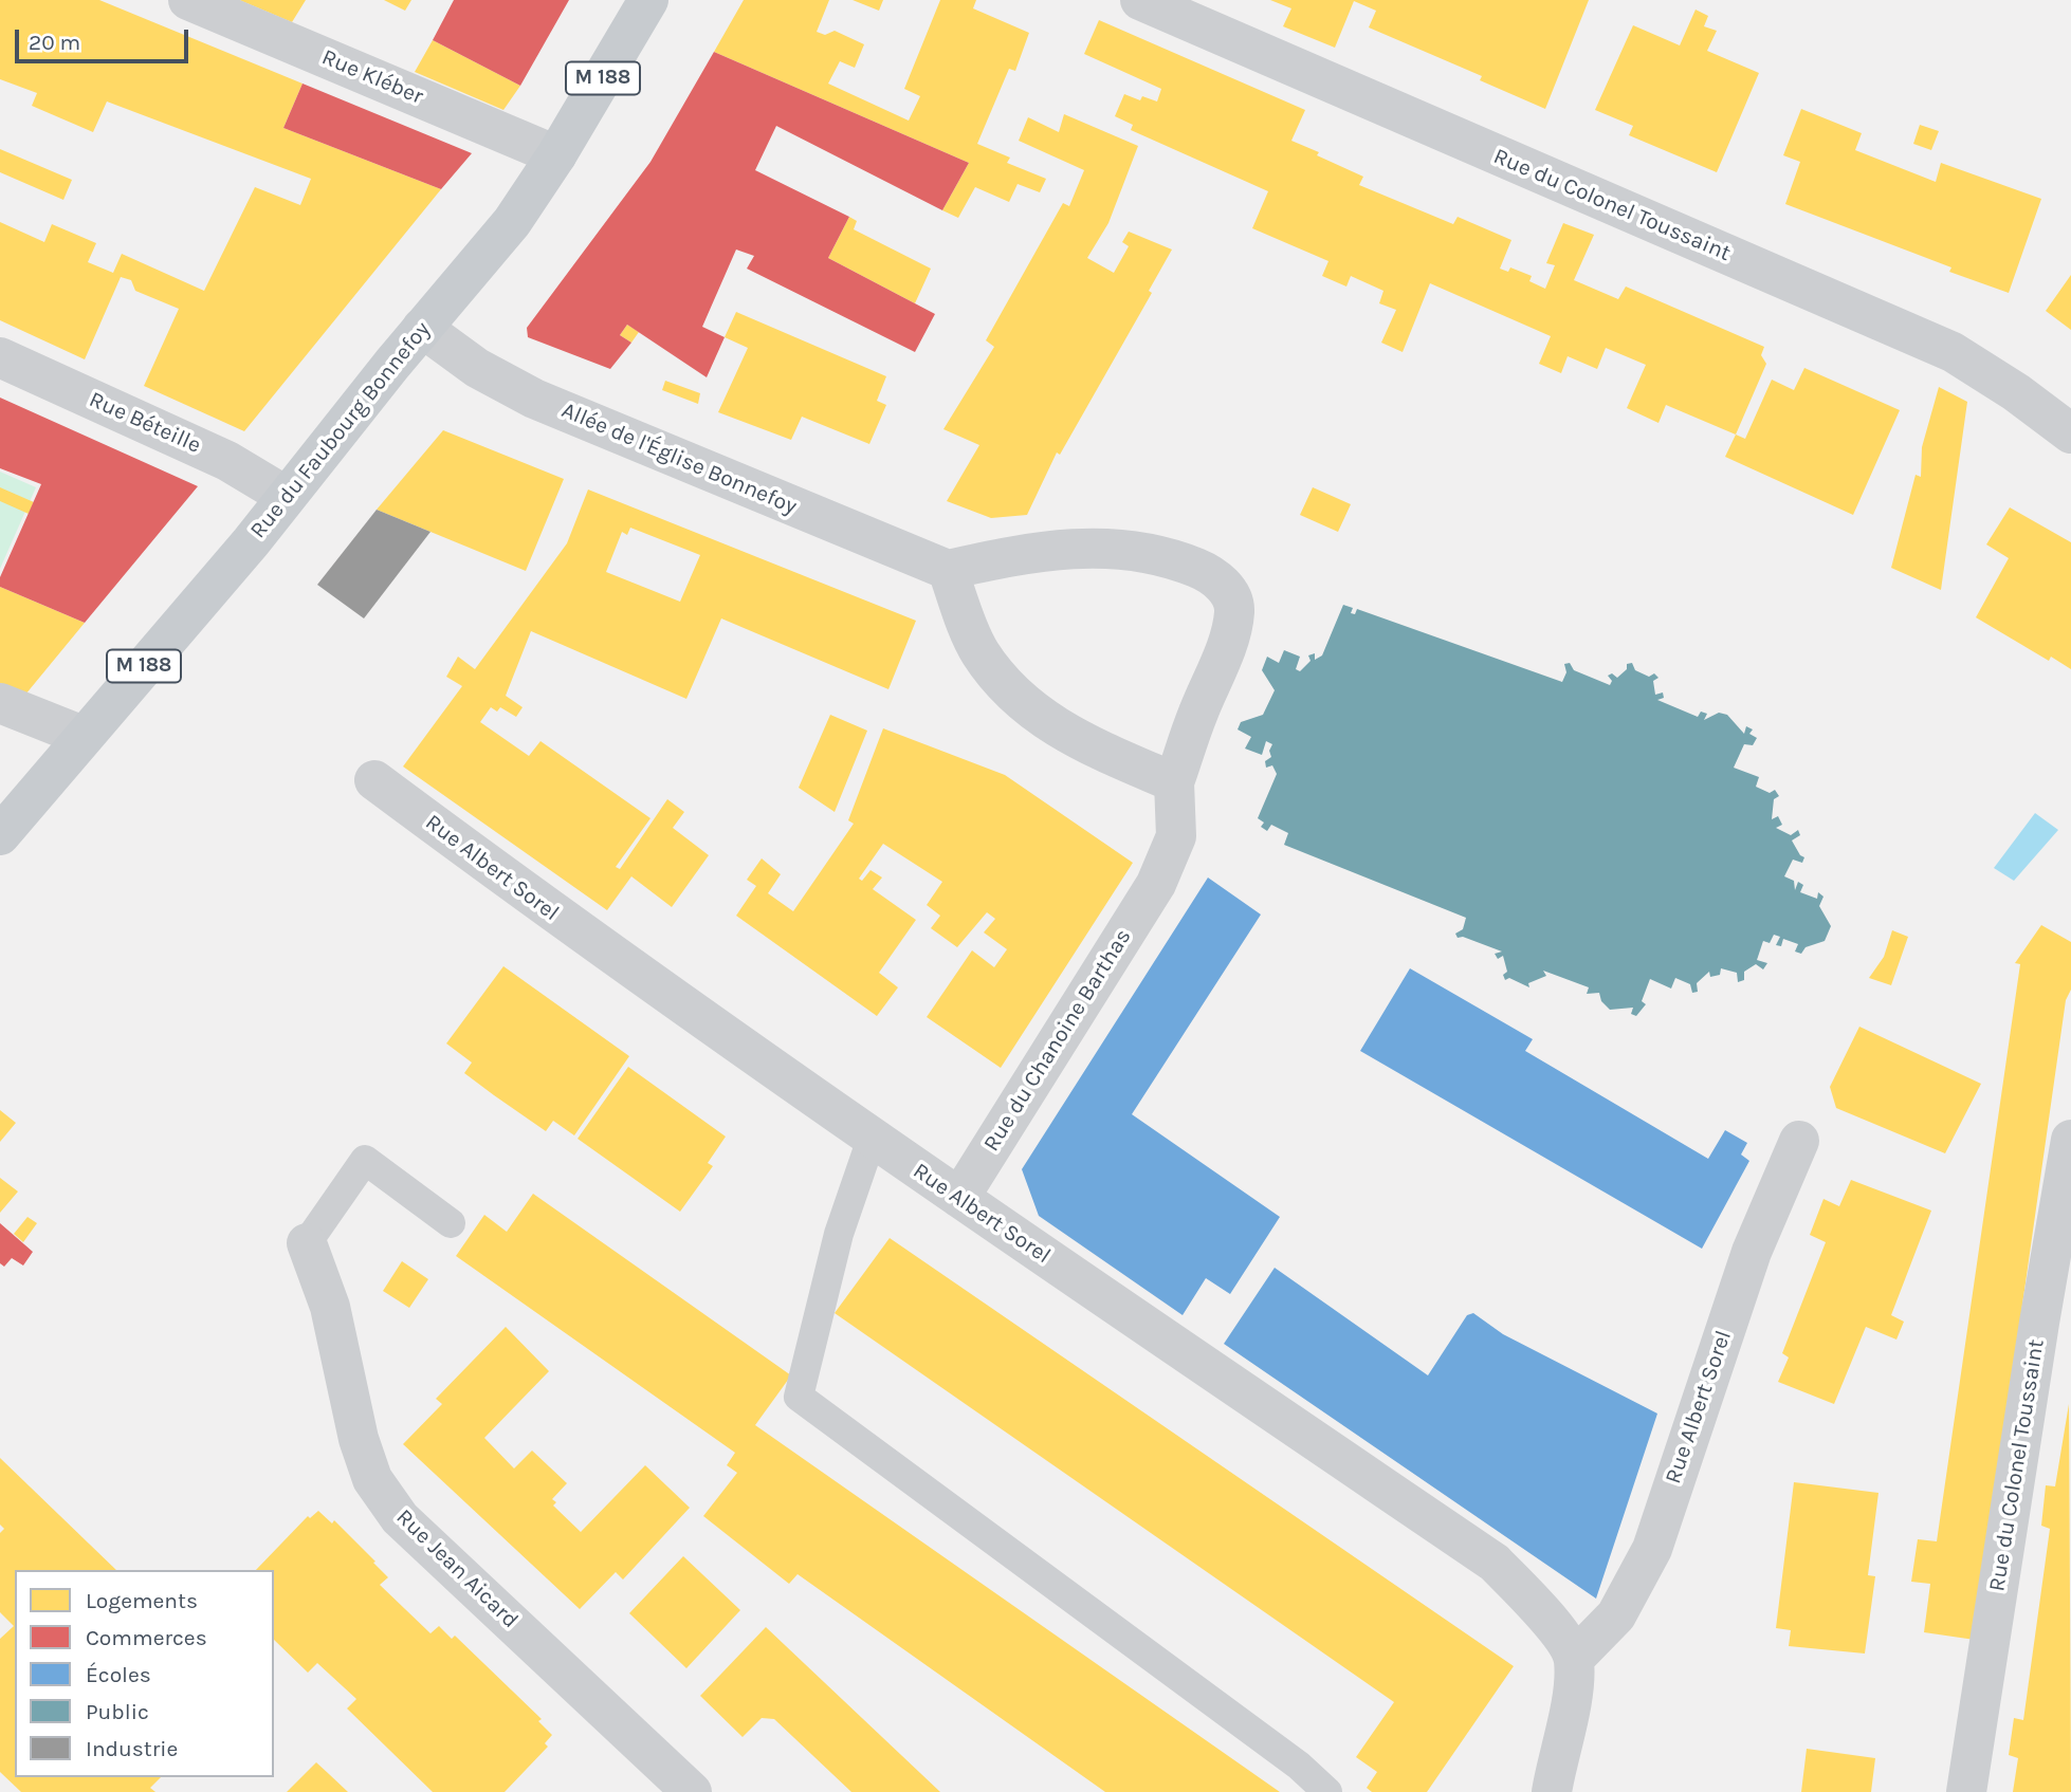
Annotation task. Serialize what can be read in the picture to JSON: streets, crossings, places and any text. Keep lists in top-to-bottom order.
{
  "streets": {
    "main road": ["M 188", "Rue du Faubourg Bonnefoy"],
    "street": [
      "Rue Kléber",
      "Rue du Colonel Toussaint",
      "Rue Béteille",
      "Allée de l'Église Bonnefoy",
      "Rue Albert Sorel",
      "Rue du Chanoine Barthas",
      "Rue Jean Aicard"
    ]
  },
  "crossings": [
    ["Rue Kléber", "Rue du Faubourg Bonnefoy"],
    ["Rue Béteille", "Rue du Faubourg Bonnefoy"],
    ["Rue du Faubourg Bonnefoy", "Allée de l'Église Bonnefoy"],
    ["Rue Albert Sorel", "Rue du Chanoine Barthas"]
  ],
  "legend": [
    "Logements",
    "Commerces",
    "Écoles",
    "Public",
    "Industrie"
  ],
  "scale_bar": "20 m"
}
